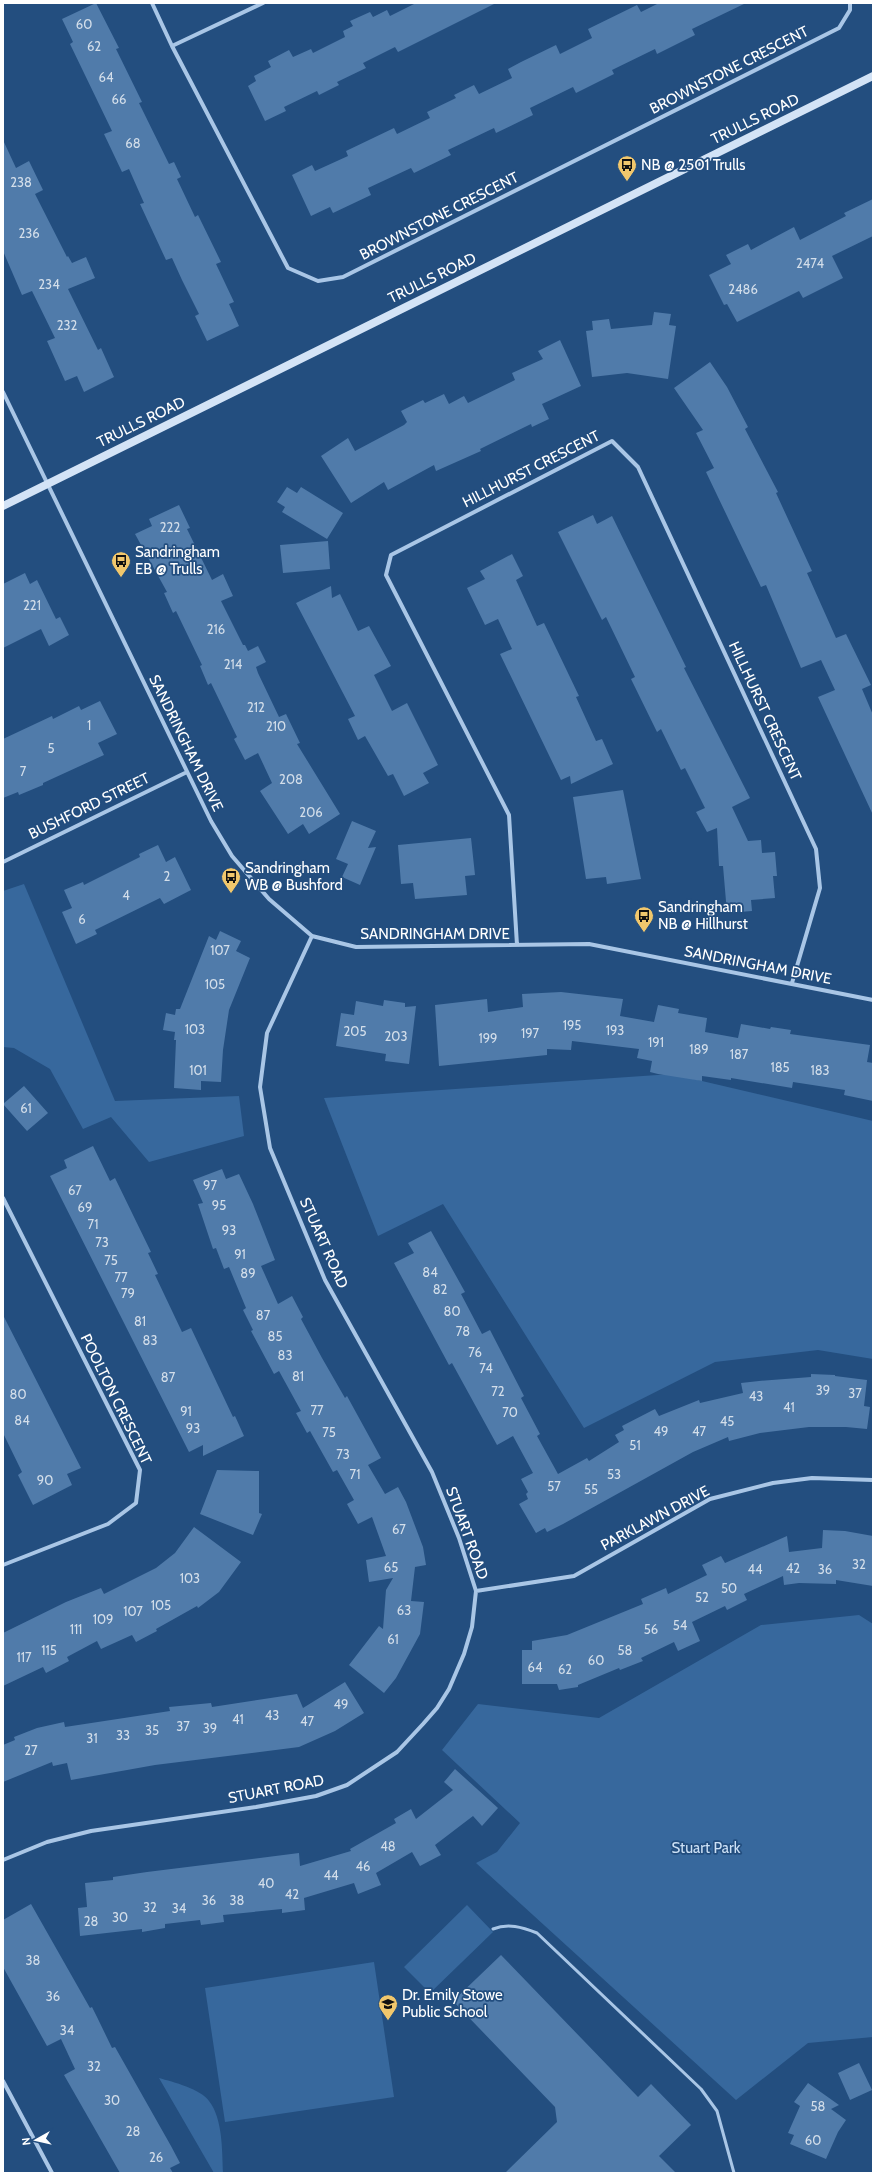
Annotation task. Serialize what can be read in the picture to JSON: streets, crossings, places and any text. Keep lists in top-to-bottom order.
{
  "streets": {
    "street": [
      "BROWNSTONE CRESCENT",
      "TRULLS ROAD",
      "HILLHURST CRESCENT",
      "SANDRINGHAM DRIVE",
      "BUSHFORD STREET",
      "STUART ROAD",
      "POOLTON CRESCENT",
      "PARKLAWN DRIVE"
    ]
  },
  "crossings": [
    ["TRULLS ROAD", "SANDRINGHAM DRIVE"],
    ["HILLHURST CRESCENT", "SANDRINGHAM DRIVE"],
    ["SANDRINGHAM DRIVE", "BUSHFORD STREET"],
    ["SANDRINGHAM DRIVE", "STUART ROAD"],
    ["STUART ROAD", "PARKLAWN DRIVE"]
  ],
  "parks": ["Stuart Park"],
  "places": {
    "bus stop": [
      "NB @ 2501 Trulls",
      "Sandringham EB @ Trulls",
      "Sandringham WB @ Bushford",
      "Sandringham NB @ Hillhurst"
    ],
    "school or university": ["Dr. Emily Stowe Public School"]
  },
  "house_numbers": [
    "60",
    "62",
    "64",
    "66",
    "68",
    "238",
    "236",
    "2474",
    "234",
    "2486",
    "232",
    "222",
    "221",
    "216",
    "214",
    "212",
    "1",
    "210",
    "5",
    "7",
    "208",
    "206",
    "2",
    "4",
    "6",
    "107",
    "105",
    "195",
    "103",
    "193",
    "205",
    "197",
    "203",
    "199",
    "191",
    "189",
    "187",
    "185",
    "101",
    "183",
    "61",
    "97",
    "67",
    "95",
    "69",
    "71",
    "93",
    "73",
    "91",
    "75",
    "84",
    "89",
    "77",
    "82",
    "79",
    "80",
    "87",
    "81",
    "78",
    "85",
    "83",
    "76",
    "83",
    "74",
    "81",
    "87",
    "39",
    "72",
    "37",
    "80",
    "43",
    "41",
    "77",
    "91",
    "70",
    "84",
    "45",
    "93",
    "49",
    "47",
    "75",
    "51",
    "73",
    "71",
    "53",
    "90",
    "57",
    "55",
    "67",
    "32",
    "65",
    "42",
    "44",
    "36",
    "103",
    "50",
    "52",
    "105",
    "63",
    "107",
    "109",
    "54",
    "111",
    "56",
    "61",
    "115",
    "58",
    "117",
    "60",
    "64",
    "62",
    "49",
    "43",
    "41",
    "47",
    "37",
    "39",
    "35",
    "33",
    "31",
    "27",
    "48",
    "46",
    "44",
    "40",
    "42",
    "36",
    "38",
    "32",
    "34",
    "30",
    "28",
    "38",
    "36",
    "34",
    "32",
    "30",
    "58",
    "28",
    "60",
    "26"
  ],
  "north": "left"
}
